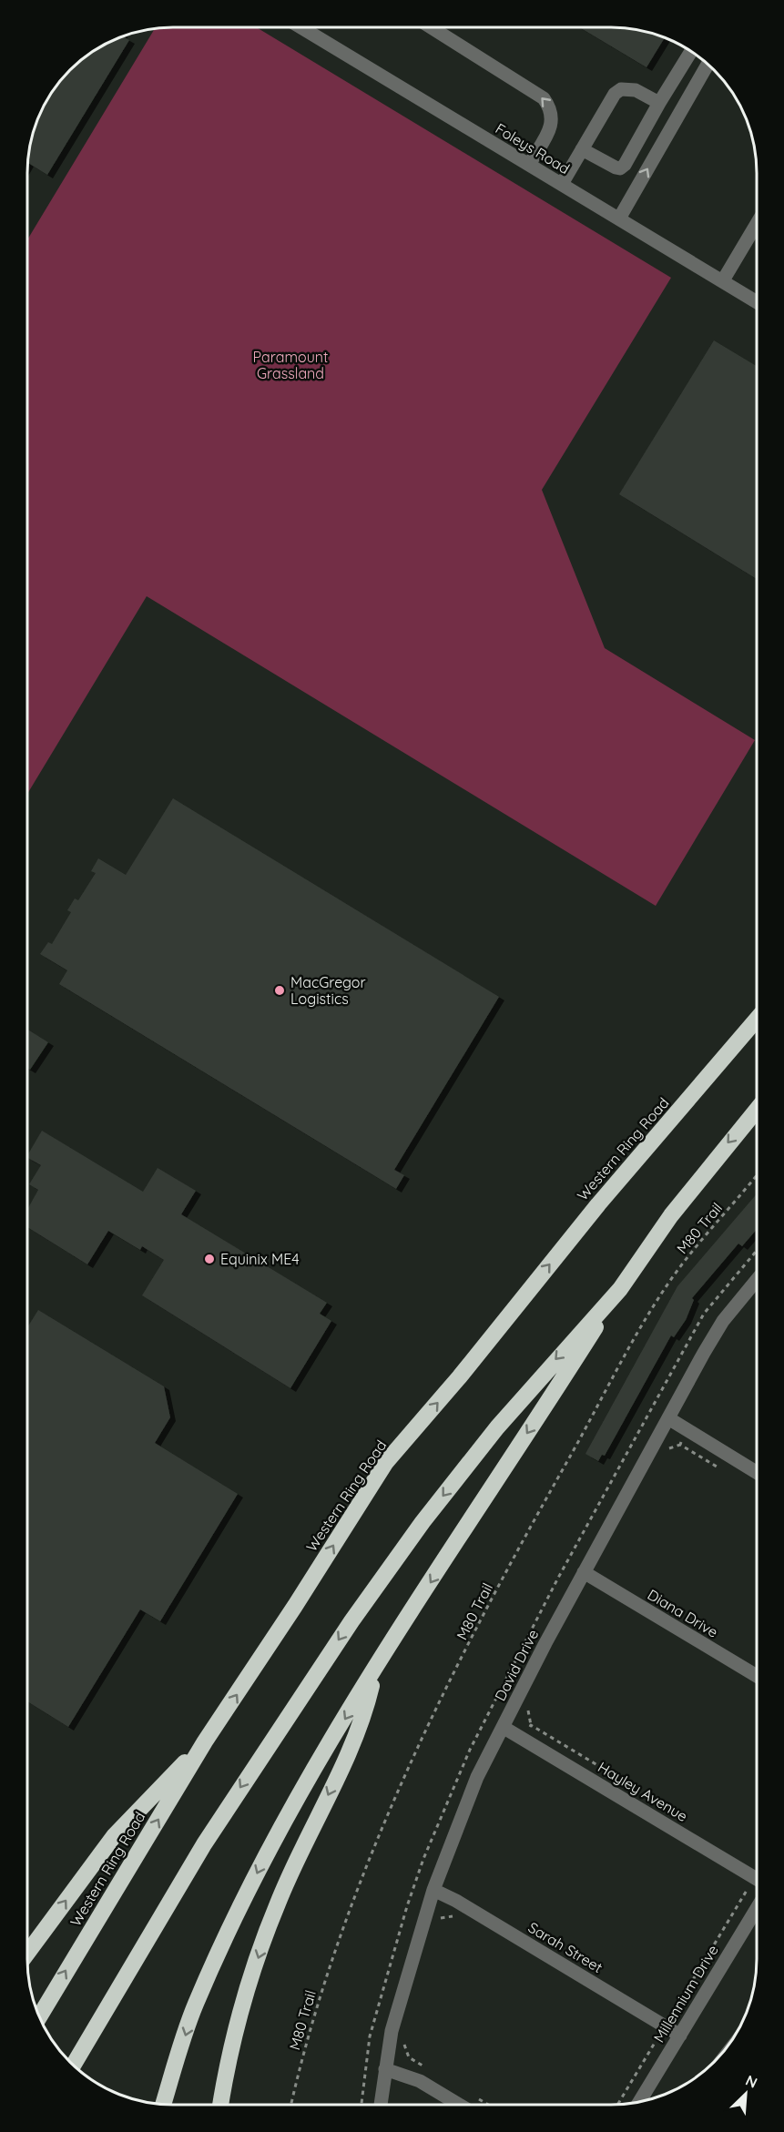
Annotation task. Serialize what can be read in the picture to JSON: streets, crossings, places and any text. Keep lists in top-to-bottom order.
{
  "streets": {
    "highway": ["Western Ring Road"],
    "street": [
      "Foleys Road",
      "Diana Drive",
      "David Drive",
      "Hayley Avenue",
      "Sarah Street",
      "Millennium Drive"
    ],
    "path": ["M80 Trail"]
  },
  "crossings": [
    ["Diana Drive", "David Drive"],
    ["David Drive", "Hayley Avenue"],
    ["David Drive", "Sarah Street"],
    ["Sarah Street", "Millennium Drive"]
  ],
  "parks": ["Paramount Grassland"],
  "places": ["MacGregor Logistics", "Equinix ME4"],
  "north": "top right"
}
